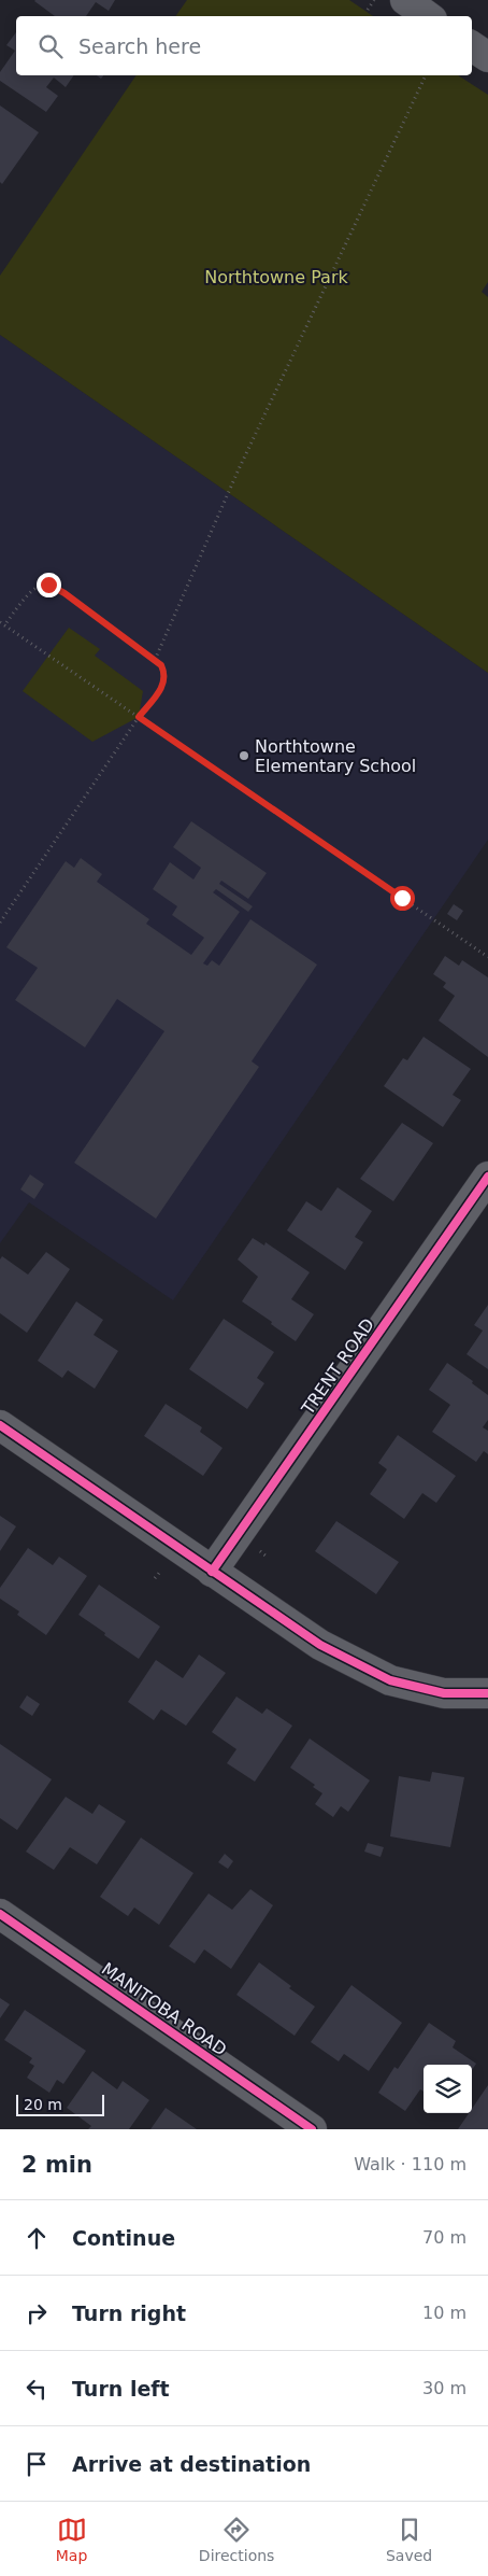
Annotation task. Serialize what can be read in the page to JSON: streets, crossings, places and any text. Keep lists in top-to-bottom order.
{
  "streets": {
    "street": ["TRENT ROAD", "MANITOBA ROAD"]
  },
  "parks": ["Northtowne Park"],
  "places": ["Northtowne Elementary School"],
  "scale_bar": "20 m",
  "page": {
    "search": "Search here",
    "scale": "20 m",
    "heading": ["2 min", "Walk · 110 m"],
    "list": [
      ["Continue", "70 m"],
      ["Turn right", "10 m"],
      ["Turn left", "30 m"],
      "Arrive at destination"
    ],
    "nav": ["Map", "Directions", "Saved"]
  }
}
